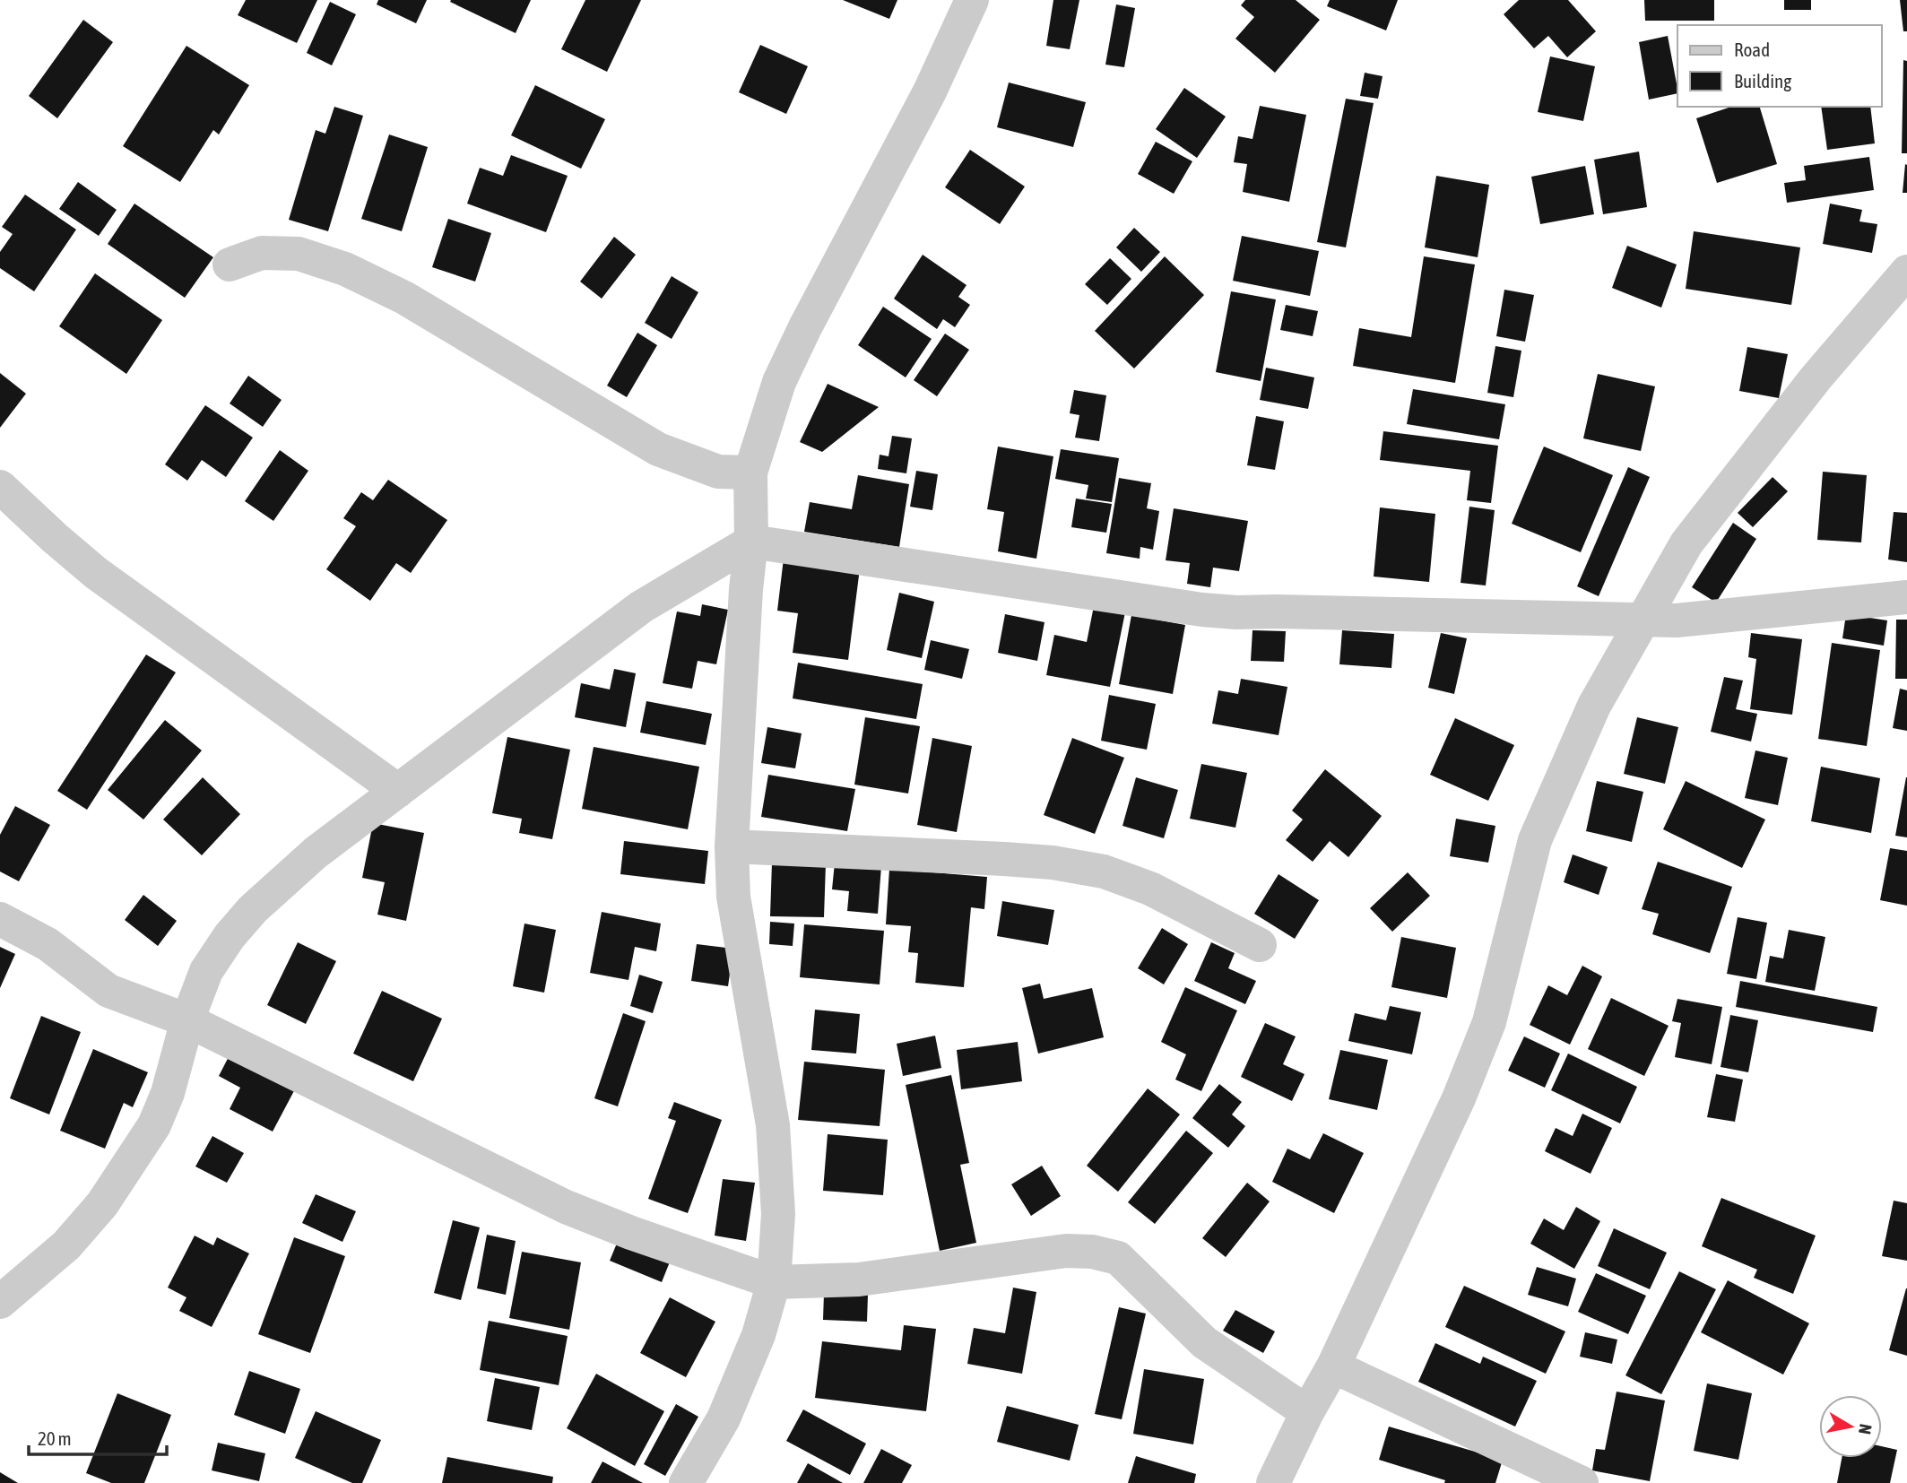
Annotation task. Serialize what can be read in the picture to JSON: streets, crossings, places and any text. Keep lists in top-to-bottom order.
{
  "legend": ["Road", "Building"],
  "scale_bar": "20 m",
  "north": "right"
}
